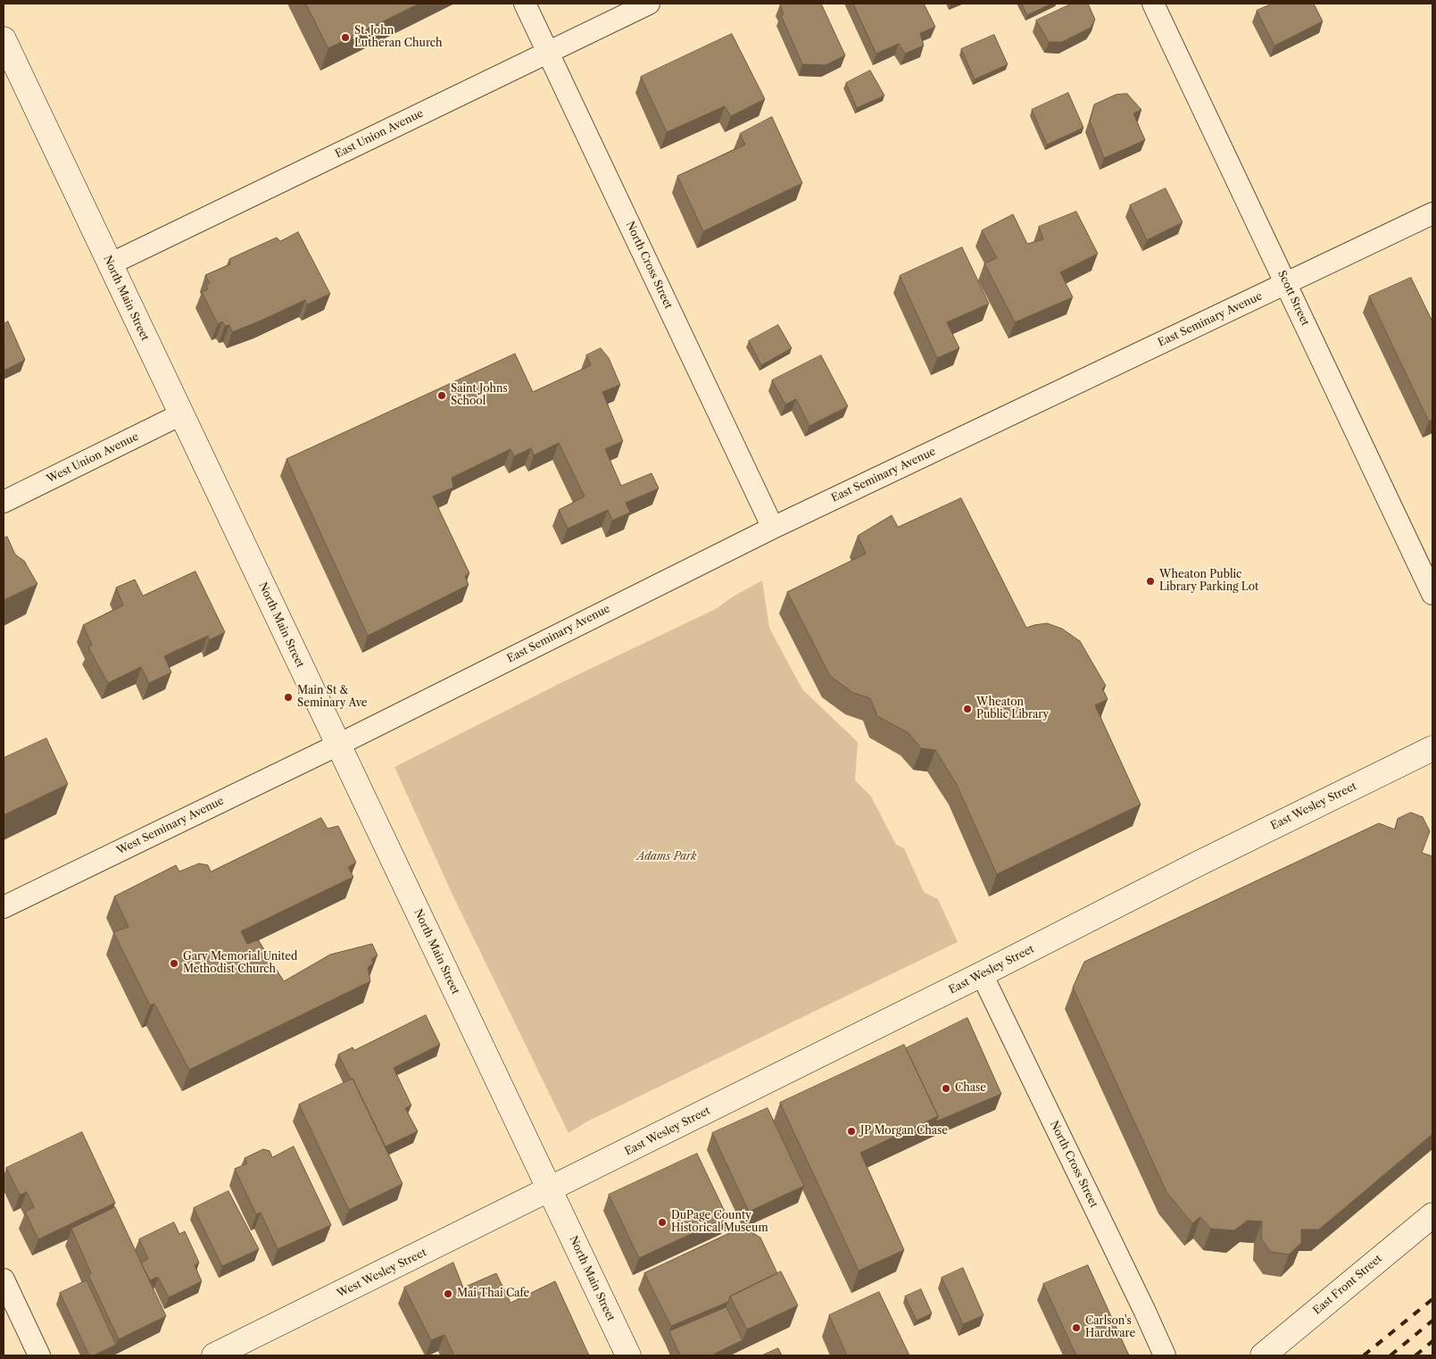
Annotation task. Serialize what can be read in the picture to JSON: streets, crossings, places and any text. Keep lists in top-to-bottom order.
{
  "streets": {
    "street": [
      "East Union Avenue",
      "North Cross Street",
      "North Main Street",
      "Scott Street",
      "East Seminary Avenue",
      "West Union Avenue",
      "East Wesley Street",
      "West Seminary Avenue",
      "West Wesley Street",
      "East Front Street"
    ]
  },
  "crossings": [
    ["East Union Avenue", "North Cross Street"],
    ["East Union Avenue", "North Main Street"],
    ["North Cross Street", "East Seminary Avenue"],
    ["North Cross Street", "East Wesley Street"],
    ["North Main Street", "East Seminary Avenue"],
    ["North Main Street", "West Union Avenue"],
    ["North Main Street", "East Wesley Street"],
    ["North Main Street", "West Seminary Avenue"],
    ["North Main Street", "West Wesley Street"],
    ["Scott Street", "East Seminary Avenue"],
    ["East Seminary Avenue", "West Seminary Avenue"],
    ["East Wesley Street", "West Wesley Street"]
  ],
  "parks": ["Adams Park"],
  "places": [
    "St. John Lutheran Church",
    "Saint Johns School",
    "Wheaton Public Library Parking Lot",
    "Main St & Seminary Ave",
    "Wheaton Public Library",
    "Gary Memorial United Methodist Church",
    "Chase",
    "JP Morgan Chase",
    "DuPage County Historical Museum",
    "Mai Thai Cafe",
    "Carlson's Hardware"
  ]
}
